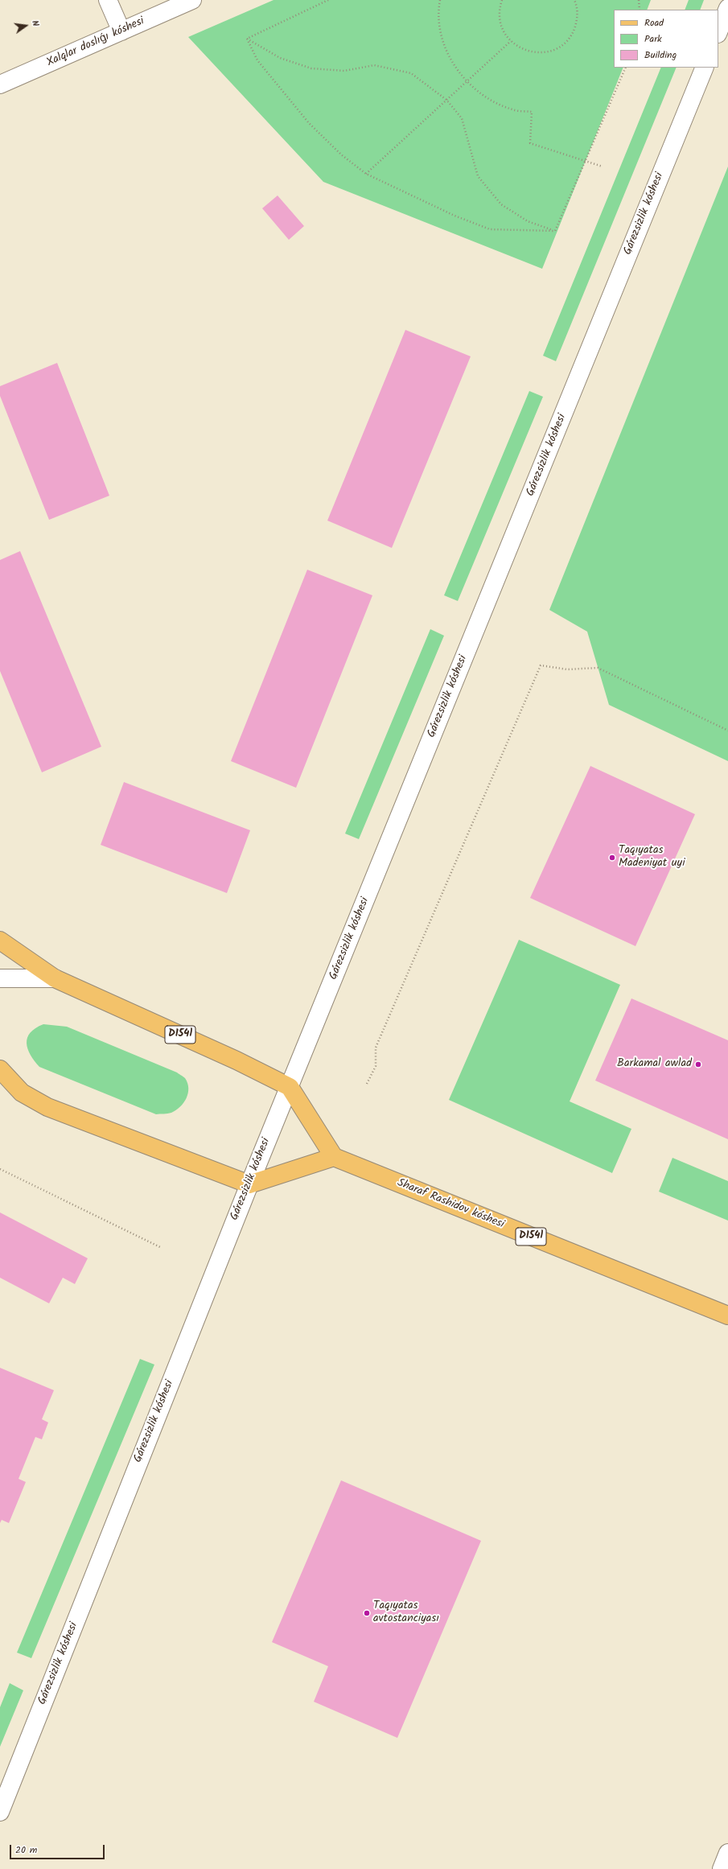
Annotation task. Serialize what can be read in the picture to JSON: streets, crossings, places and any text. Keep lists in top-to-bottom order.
{
  "streets": {
    "main road": ["D154l", "Sharaf Rashidov kóshesi"],
    "street": ["Xalqlar doslıǵı kóshesi", "Gárezsizlik kóshesi"]
  },
  "crossings": [
    ["Gárezsizlik kóshesi", "D154l"]
  ],
  "places": ["Taqıyatas Madeniyat uyi", "Barkamal awlad", "Taqıyatas avtostanciyası"],
  "legend": ["Road", "Park", "Building"],
  "scale_bar": "20 m",
  "north": "right"
}
